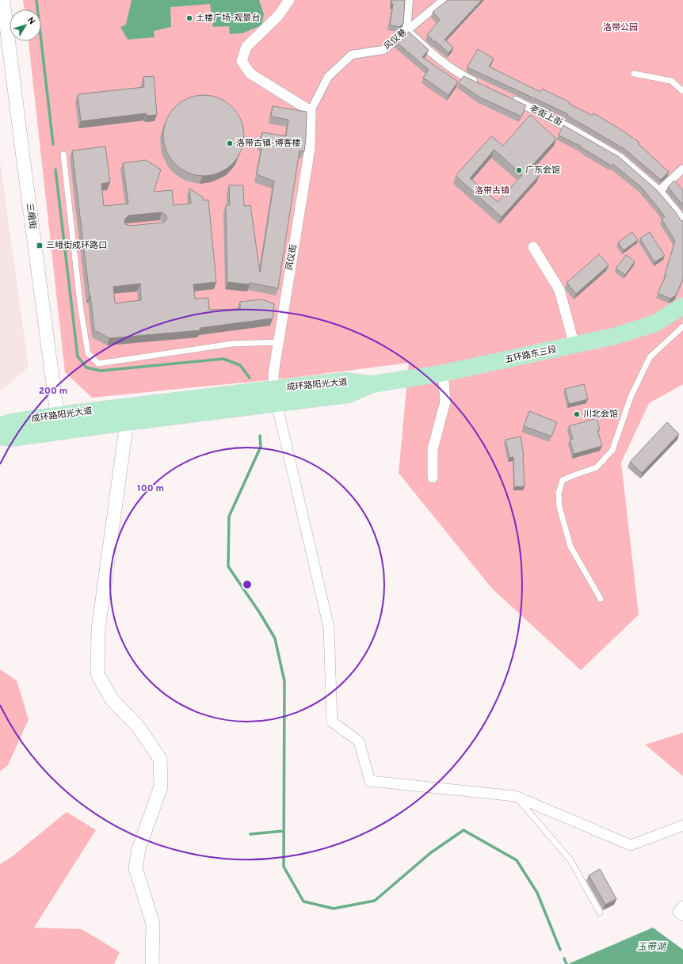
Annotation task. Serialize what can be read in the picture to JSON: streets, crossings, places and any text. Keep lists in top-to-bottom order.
{
  "streets": {
    "main road": ["五环路东三段", "成环路阳光大道"],
    "street": [
      "风仪巷",
      "老街上街",
      "三峨街",
      "凤仪街"
    ]
  },
  "crossings": [
    ["风仪巷", "凤仪街"],
    ["三峨街", "成环路阳光大道"],
    ["凤仪街", "成环路阳光大道"],
    ["五环路东三段", "成环路阳光大道"]
  ],
  "water": ["玉带湖"],
  "parks": ["洛带公园", "洛带古镇"],
  "places": {
    "other": [
      "土楼广场-观景台",
      "洛带古镇-博客楼",
      "广东会馆",
      "川北会馆"
    ],
    "transit": ["三峨街成环路口"]
  },
  "north": "top right",
  "rings": ["200 m", "100 m"]
}
